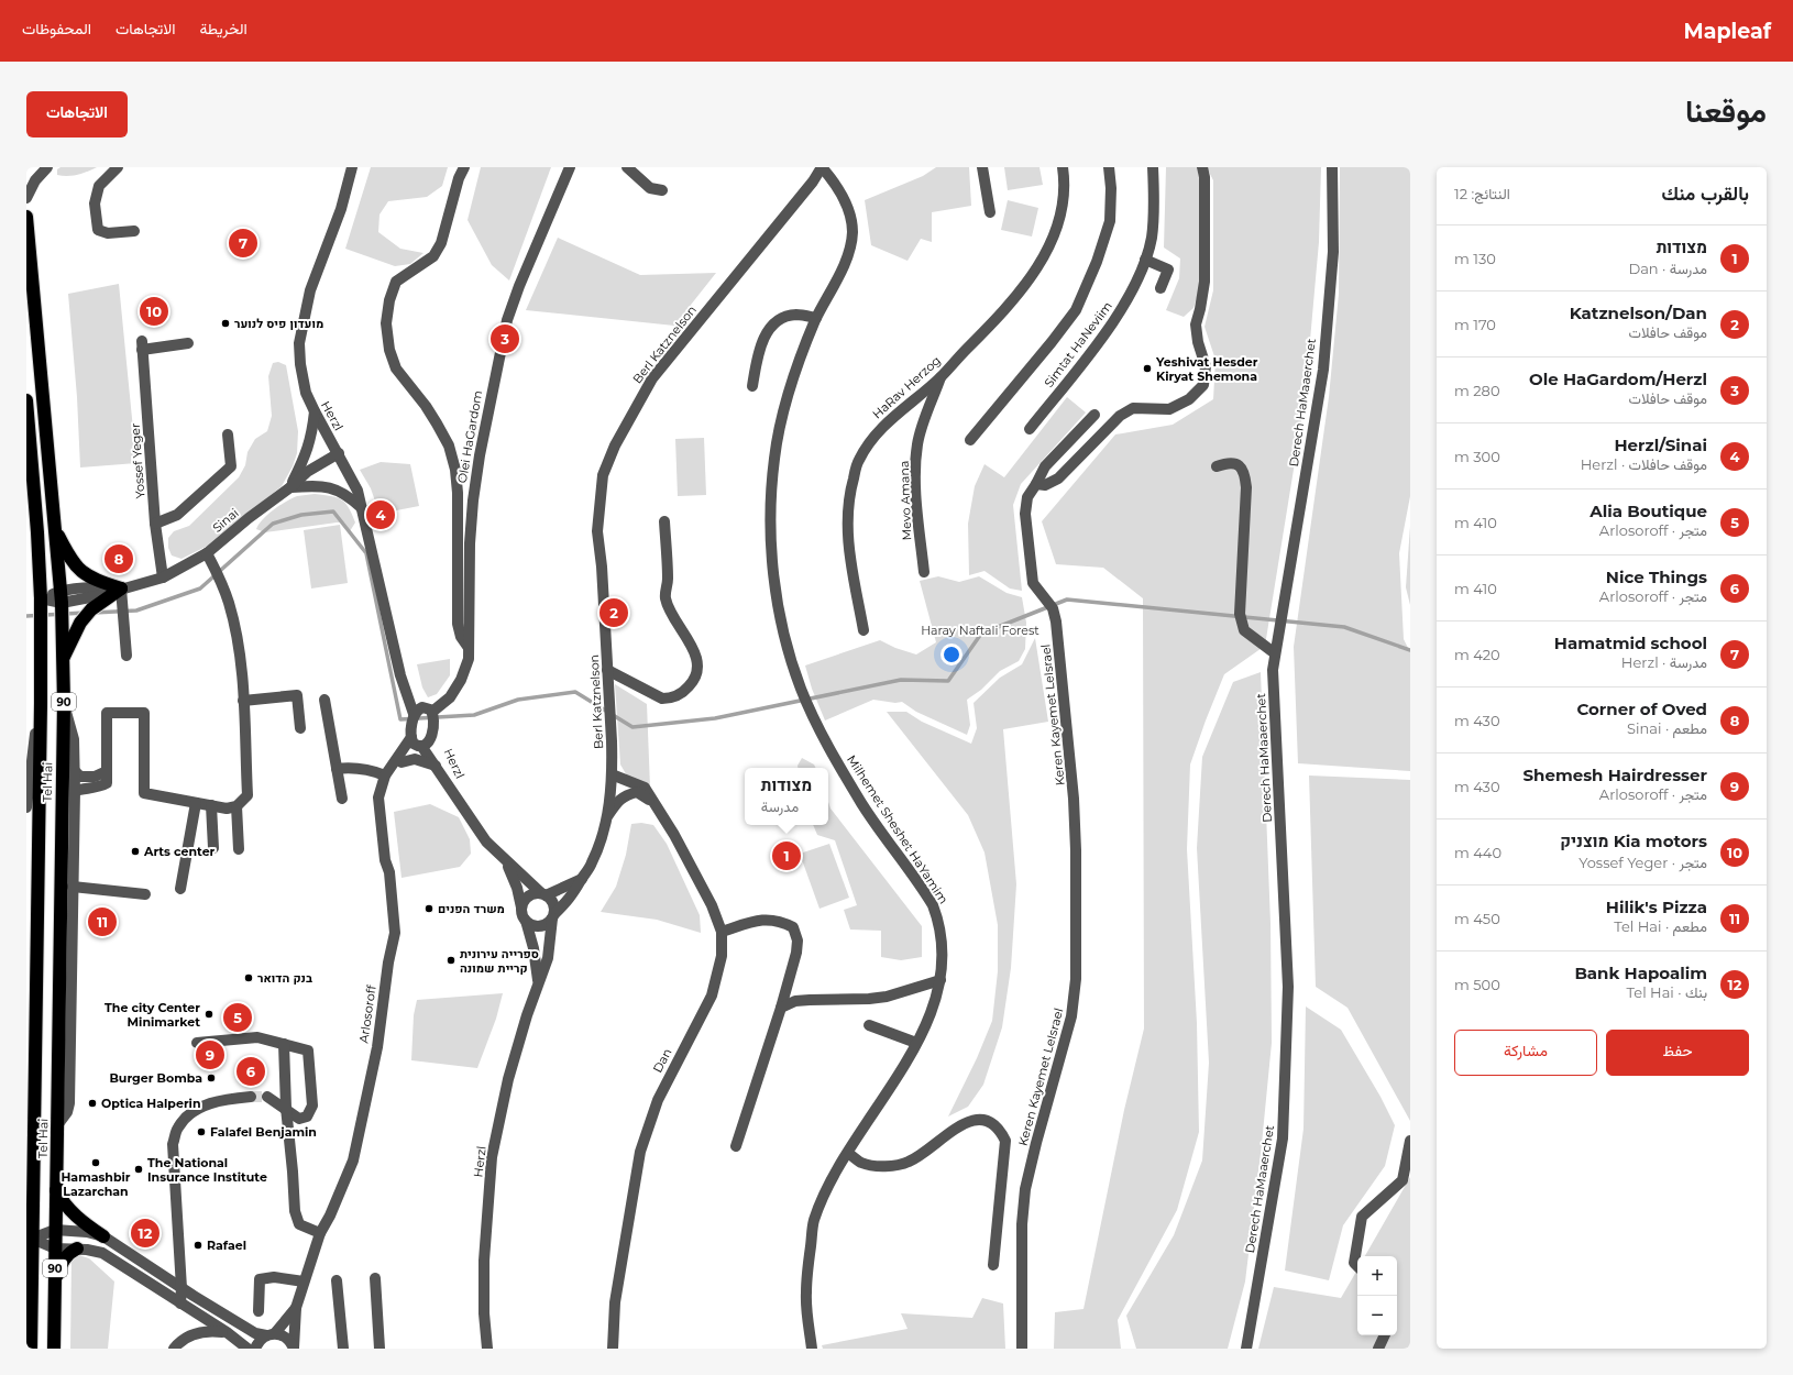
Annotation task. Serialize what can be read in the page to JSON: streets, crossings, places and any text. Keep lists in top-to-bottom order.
{
  "streets": {
    "highway": ["90", "Tel Hai"],
    "street": [
      "Berl Katznelson",
      "Simtat HaNeviim",
      "HaRav Herzog",
      "Derech HaMaaerchet",
      "Herzl",
      "Olei HaGardom",
      "Yossef Yeger",
      "Mevo Amana",
      "Sinai",
      "Keren Kayemet LeIsrael",
      "Milhemet Sheshet HaYamim",
      "Arlosoroff",
      "Dan"
    ]
  },
  "crossings": [
    ["Berl Katznelson", "Herzl"],
    ["Berl Katznelson", "Milhemet Sheshet HaYamim"],
    ["Berl Katznelson", "Dan"],
    ["HaRav Herzog", "Mevo Amana"],
    ["Herzl", "Olei HaGardom"],
    ["Herzl", "Sinai"],
    ["Herzl", "Arlosoroff"],
    ["Yossef Yeger", "Sinai"],
    ["Sinai", "Tel Hai"]
  ],
  "parks": ["Haray Naftali Forest"],
  "places": [
    "מועדון פיס לנוער",
    "Yeshivat Hesder Kiryat Shemona",
    "Arts center",
    "משרד הפנים",
    "ספרייה עירונית קריית שמונה",
    "בנק הדואר",
    "The city Center Minimarket",
    "Burger Bomba",
    "Optica Halperin",
    "Falafel Benjamin",
    "Hamashbir Lazarchan",
    "The National Insurance Institute",
    "Rafael"
  ],
  "page": {
    "header": "Mapleaf",
    "nav": ["الخريطة", "الاتجاهات", "المحفوظات"],
    "title": "موقعنا",
    "buttons": [
      "الاتجاهات",
      ["حفظ", "مشاركة"]
    ],
    "heading": ["بالقرب منك", "النتائج: 12"],
    "list": [
      {
        "mark": "1",
        "name": "מצודות",
        "note": "مدرسة · Dan",
        "value": "130 m"
      },
      {
        "mark": "2",
        "name": "Katznelson/Dan",
        "note": "موقف حافلات",
        "value": "170 m"
      },
      {
        "mark": "3",
        "name": "Ole HaGardom/Herzl",
        "note": "موقف حافلات",
        "value": "280 m"
      },
      {
        "mark": "4",
        "name": "Herzl/Sinai",
        "note": "موقف حافلات · Herzl",
        "value": "300 m"
      },
      {
        "mark": "5",
        "name": "Alia Boutique",
        "note": "متجر · Arlosoroff",
        "value": "410 m"
      },
      {
        "mark": "6",
        "name": "Nice Things",
        "note": "متجر · Arlosoroff",
        "value": "410 m"
      },
      {
        "mark": "7",
        "name": "Hamatmid school",
        "note": "مدرسة · Herzl",
        "value": "420 m"
      },
      {
        "mark": "8",
        "name": "Corner of Oved",
        "note": "مطعم · Sinai",
        "value": "430 m"
      },
      {
        "mark": "9",
        "name": "Shemesh Hairdresser",
        "note": "متجر · Arlosoroff",
        "value": "430 m"
      },
      {
        "mark": "10",
        "name": "Kia motors מוצניק",
        "note": "متجر · Yossef Yeger",
        "value": "440 m"
      },
      {
        "mark": "11",
        "name": "Hilik's Pizza",
        "note": "مطعم · Tel Hai",
        "value": "450 m"
      },
      {
        "mark": "12",
        "name": "Bank Hapoalim",
        "note": "بنك · Tel Hai",
        "value": "500 m"
      }
    ],
    "pins": [
      "7",
      "10",
      "3",
      "4",
      "8",
      "2",
      "1",
      "11",
      "5",
      "9",
      "6",
      "12"
    ],
    "popup": ["מצודות", "مدرسة"],
    "map_buttons": ["+", "−"]
  }
}
